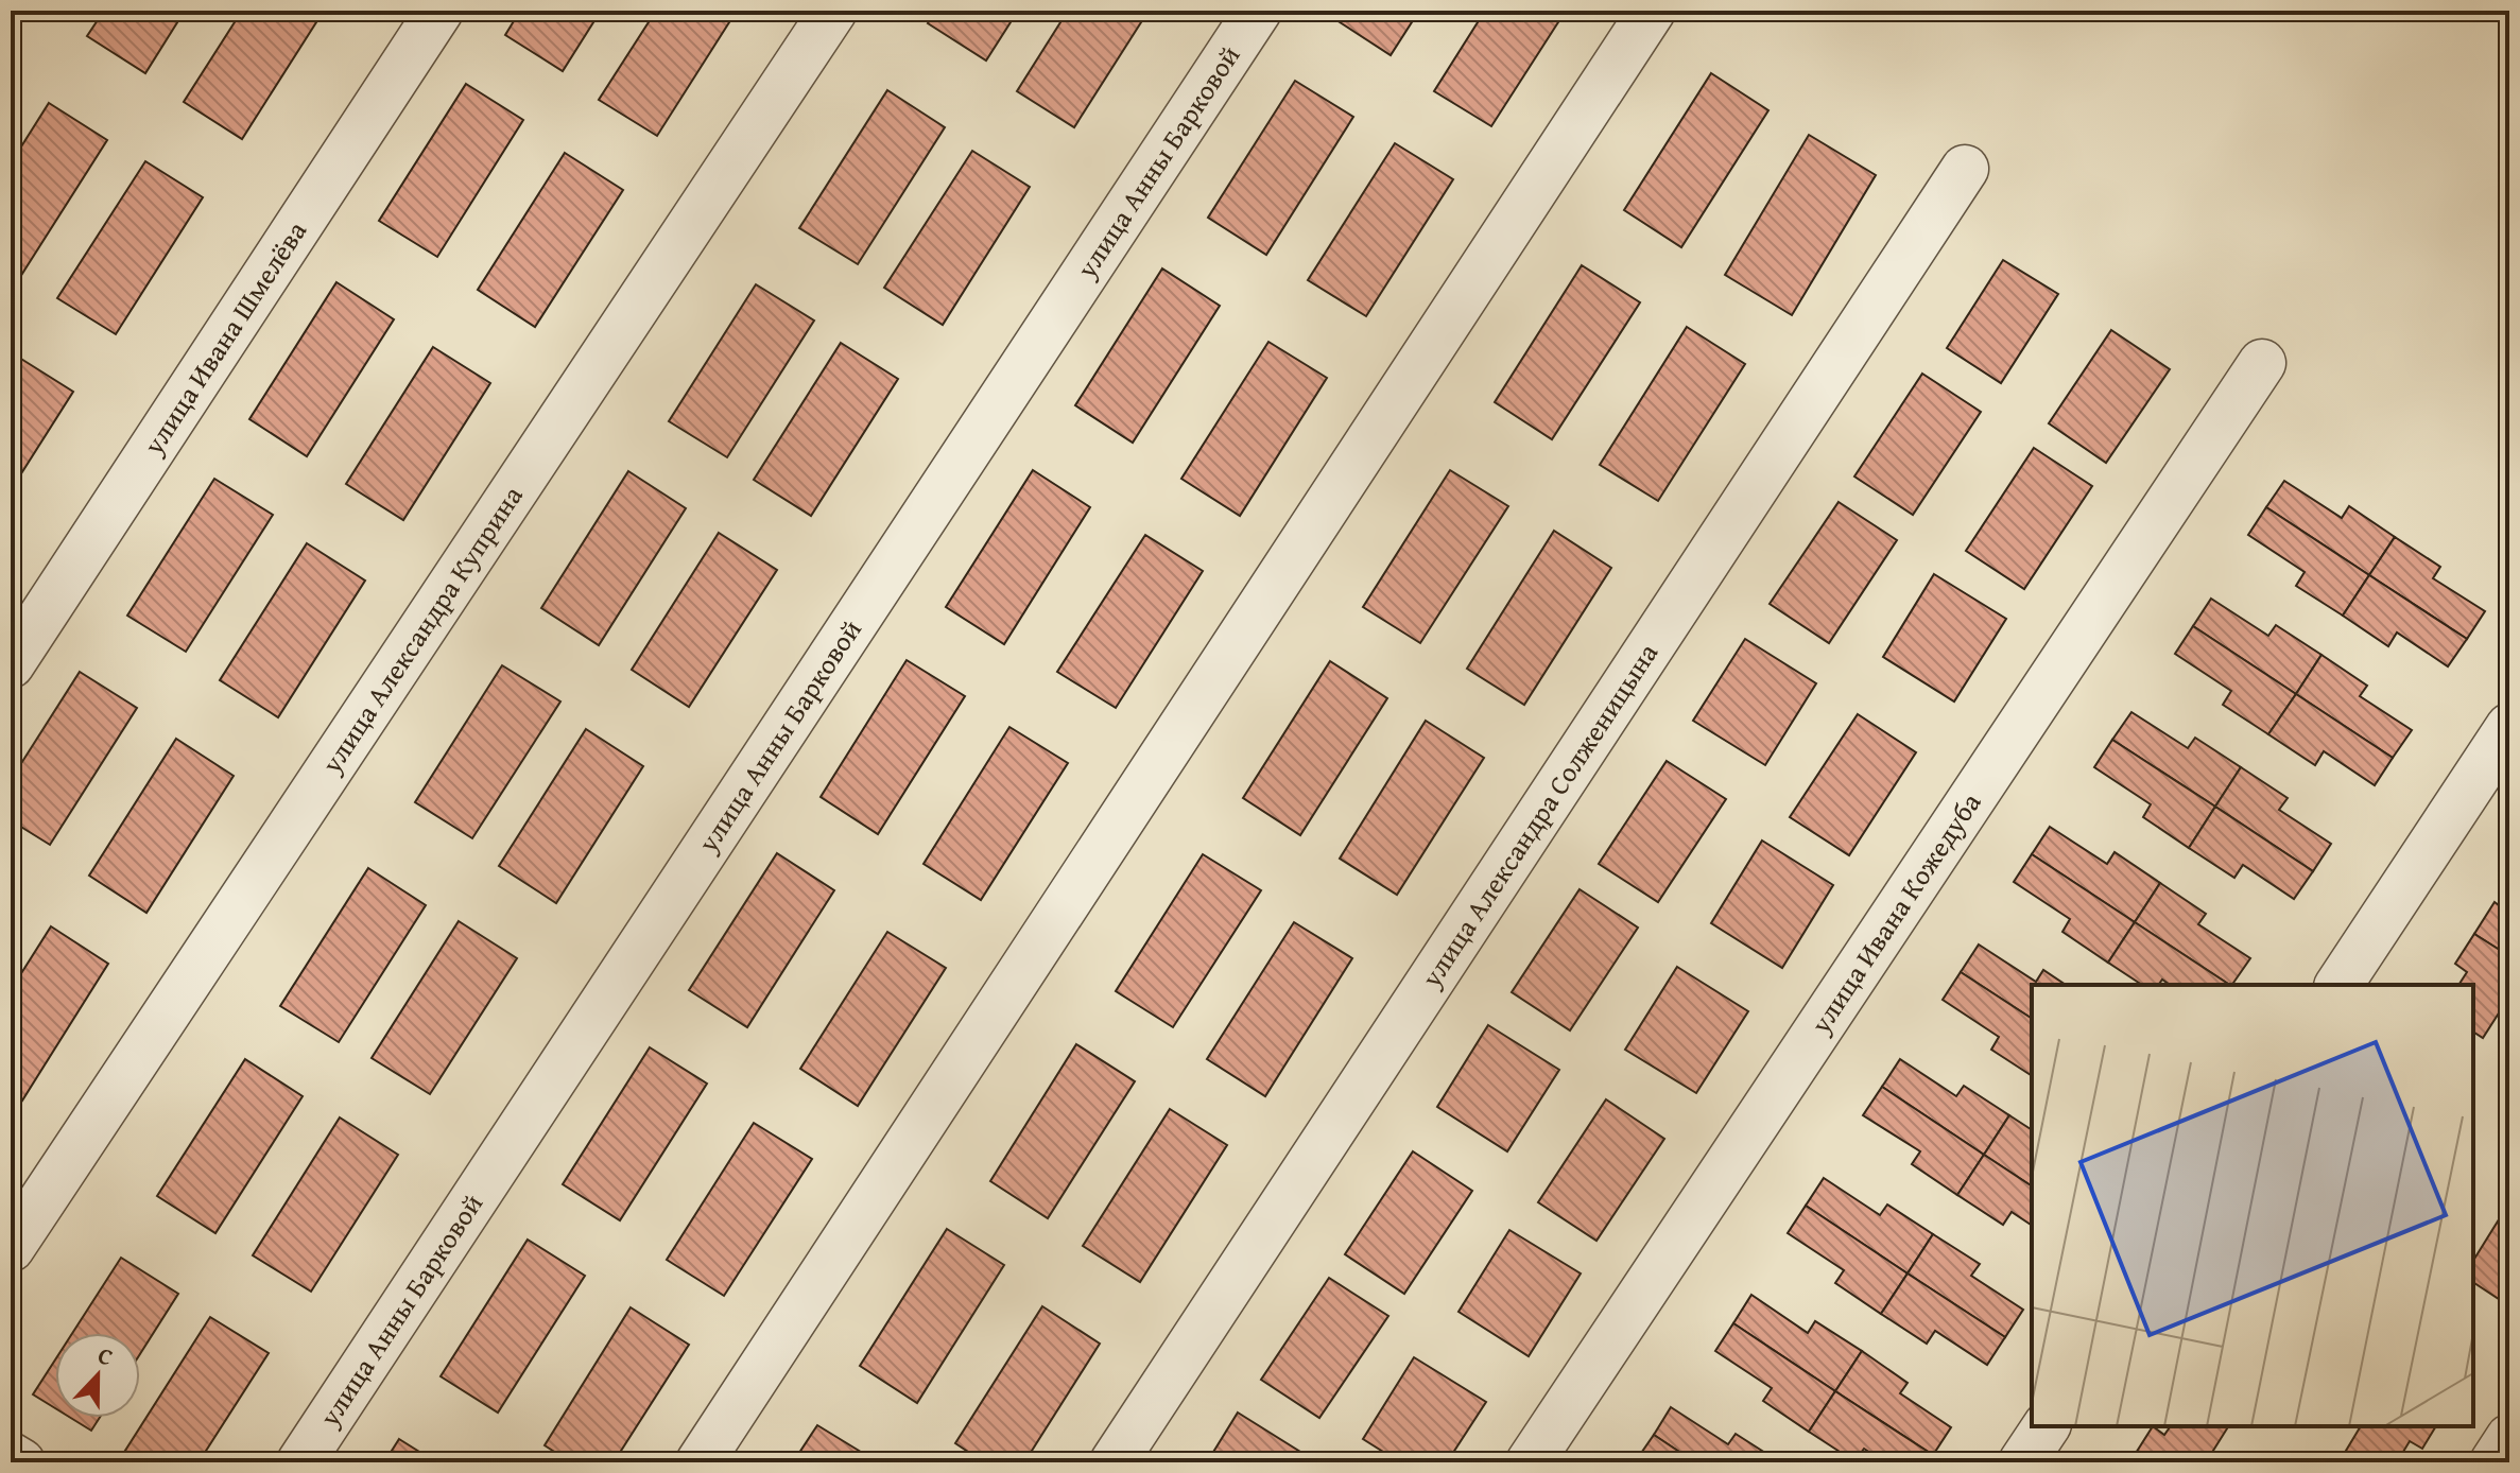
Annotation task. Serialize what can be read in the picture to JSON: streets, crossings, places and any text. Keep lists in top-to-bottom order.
{
  "streets": {
    "street": [
      "улица Анны Барковой",
      "улица Ивана Шмелёва",
      "улица Александра Куприна",
      "улица Александра Солженицына",
      "улица Ивана Кожедуба"
    ]
  },
  "north": "top"
}
